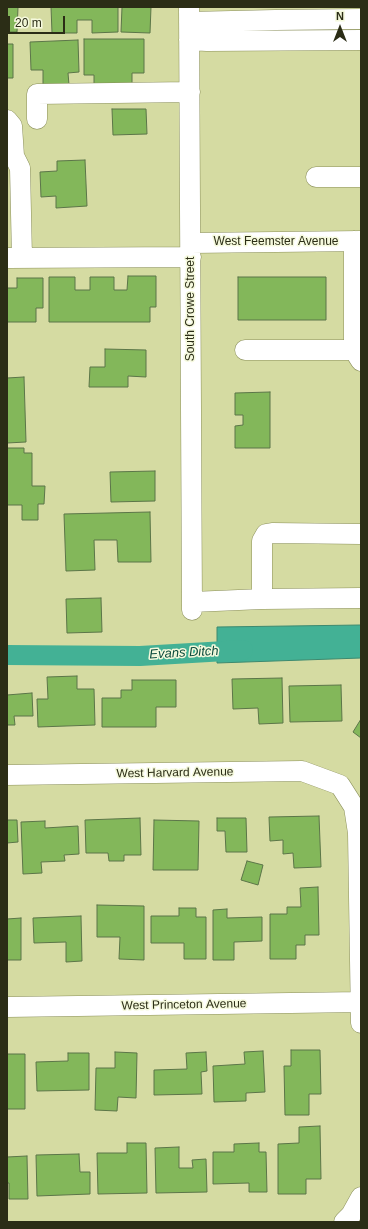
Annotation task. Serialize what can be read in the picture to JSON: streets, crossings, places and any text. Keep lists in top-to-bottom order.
{
  "streets": {
    "street": [
      "West Feemster Avenue",
      "South Crowe Street",
      "West Harvard Avenue",
      "West Princeton Avenue"
    ]
  },
  "crossings": [
    ["West Feemster Avenue", "South Crowe Street"],
    ["West Harvard Avenue", "West Princeton Avenue"]
  ],
  "water": ["Evans Ditch"],
  "scale_bar": "20 m",
  "north": "top"
}
